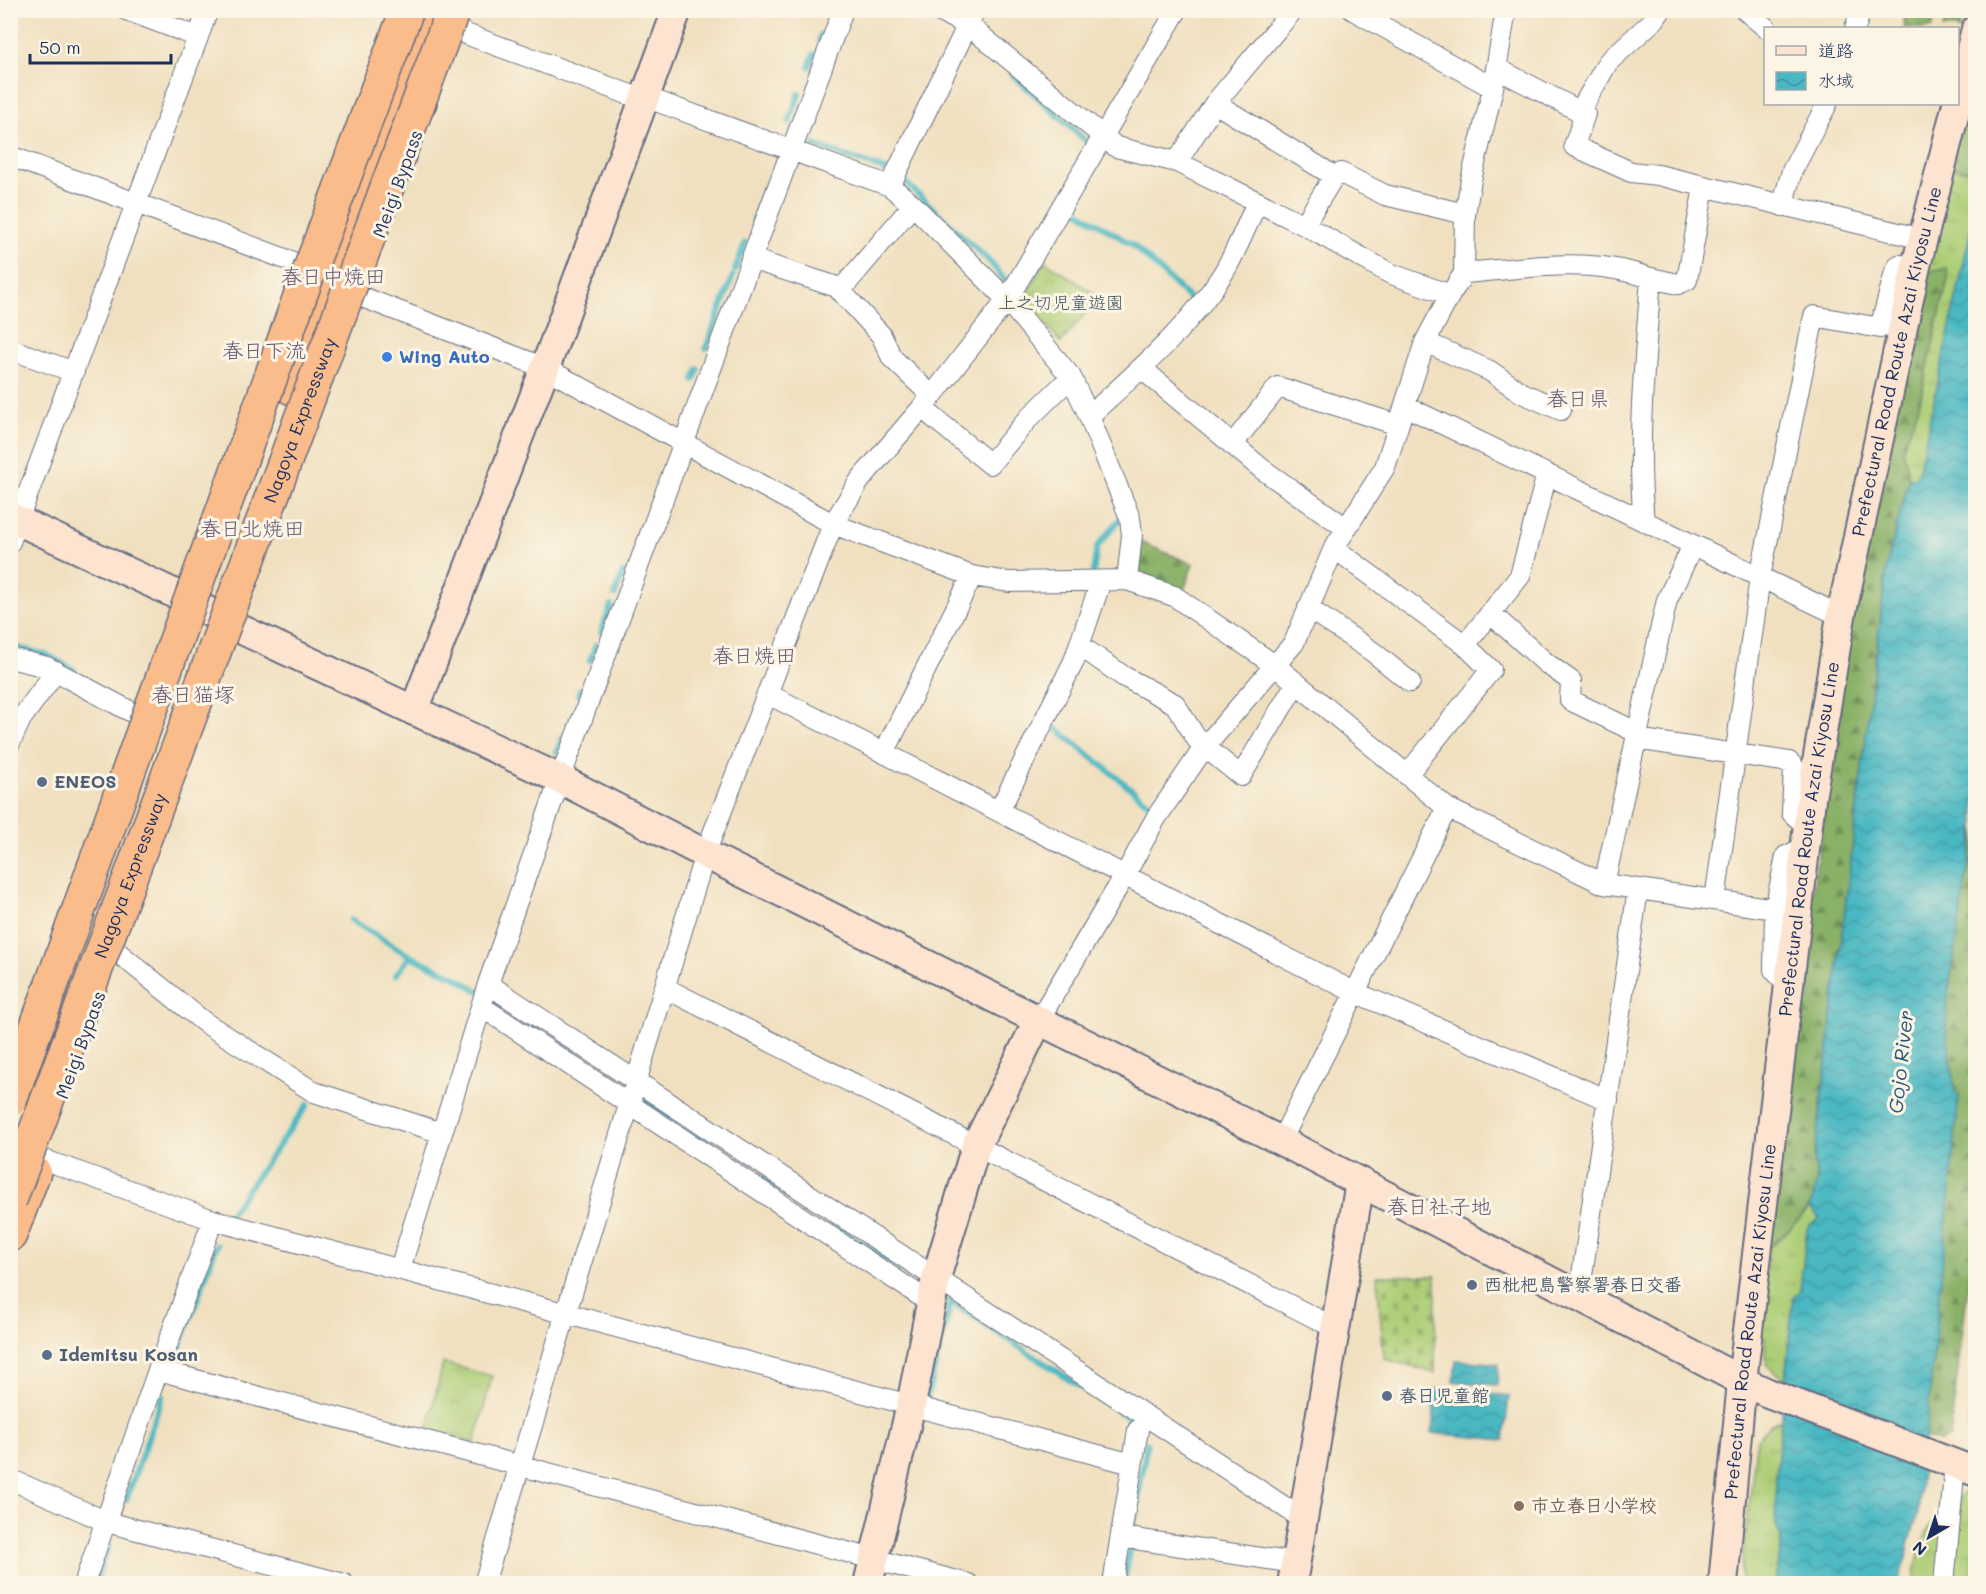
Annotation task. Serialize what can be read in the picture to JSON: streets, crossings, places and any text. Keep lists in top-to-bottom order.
{
  "streets": {
    "highway": ["Meigi Bypass", "Nagoya Expressway"],
    "street": ["Prefectural Road Route Azai Kiyosu Line"]
  },
  "crossings": [
    ["Meigi Bypass", "Nagoya Expressway"]
  ],
  "districts": [
    "春日中焼田",
    "春日下流",
    "春日県",
    "春日北焼田",
    "春日焼田",
    "春日猫塚",
    "春日社子地"
  ],
  "water": ["Gojo River"],
  "parks": ["上之切児童遊園"],
  "places": [
    "Wing Auto",
    "ENEOS",
    "西枇杷島警察署春日交番",
    "Idemitsu Kosan",
    "春日児童館",
    "市立春日小学校"
  ],
  "legend": ["道路", "水域"],
  "scale_bar": "50 m",
  "north": "bottom left"
}
